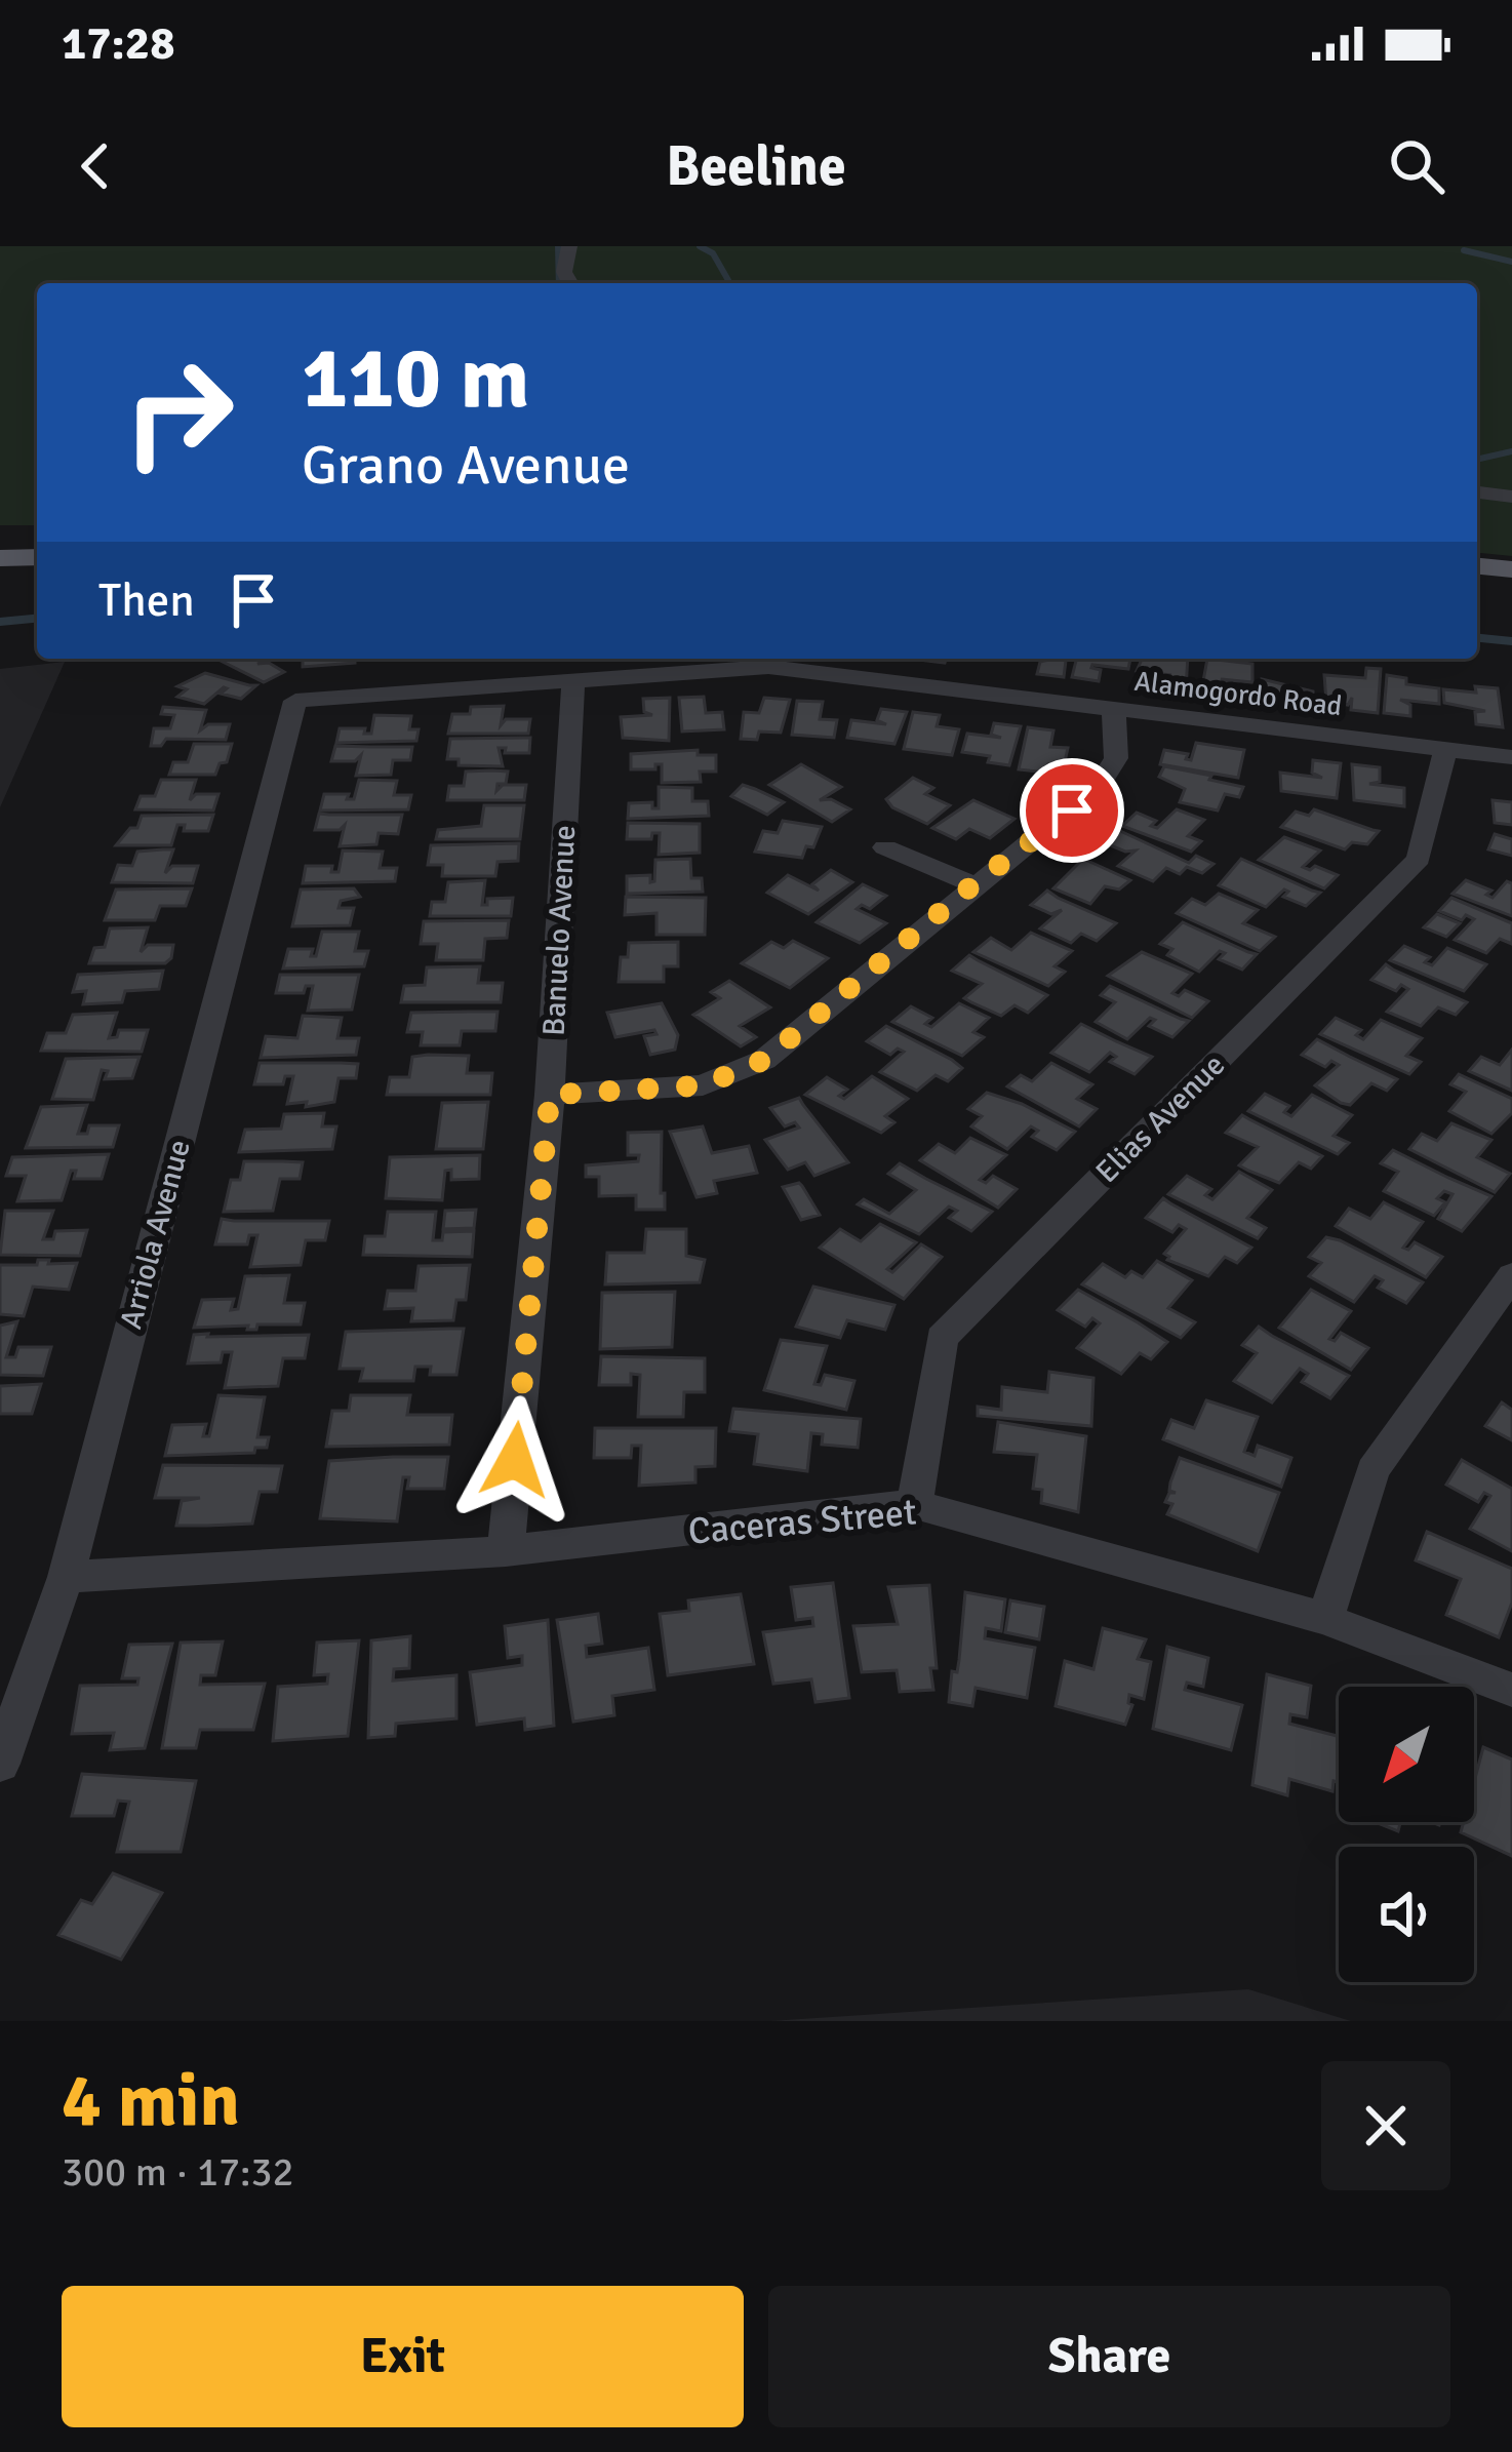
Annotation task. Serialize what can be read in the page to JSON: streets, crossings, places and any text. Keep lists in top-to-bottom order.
{
  "streets": {
    "street": [
      "Alamogordo Road",
      "Banuelo Avenue",
      "Elias Avenue",
      "Arriola Avenue",
      "Caceras Street"
    ]
  },
  "crossings": [
    ["Alamogordo Road", "Banuelo Avenue"],
    ["Alamogordo Road", "Elias Avenue"],
    ["Alamogordo Road", "Arriola Avenue"],
    ["Banuelo Avenue", "Caceras Street"],
    ["Elias Avenue", "Caceras Street"],
    ["Arriola Avenue", "Caceras Street"]
  ],
  "north": "bottom left",
  "page": {
    "status": "17:28",
    "header": "Beeline",
    "turn": ["110 m", "Grano Avenue"],
    "then": "Then",
    "heading": ["4 min", "300 m · 17:32"],
    "buttons": ["Exit", "Share"]
  }
}
